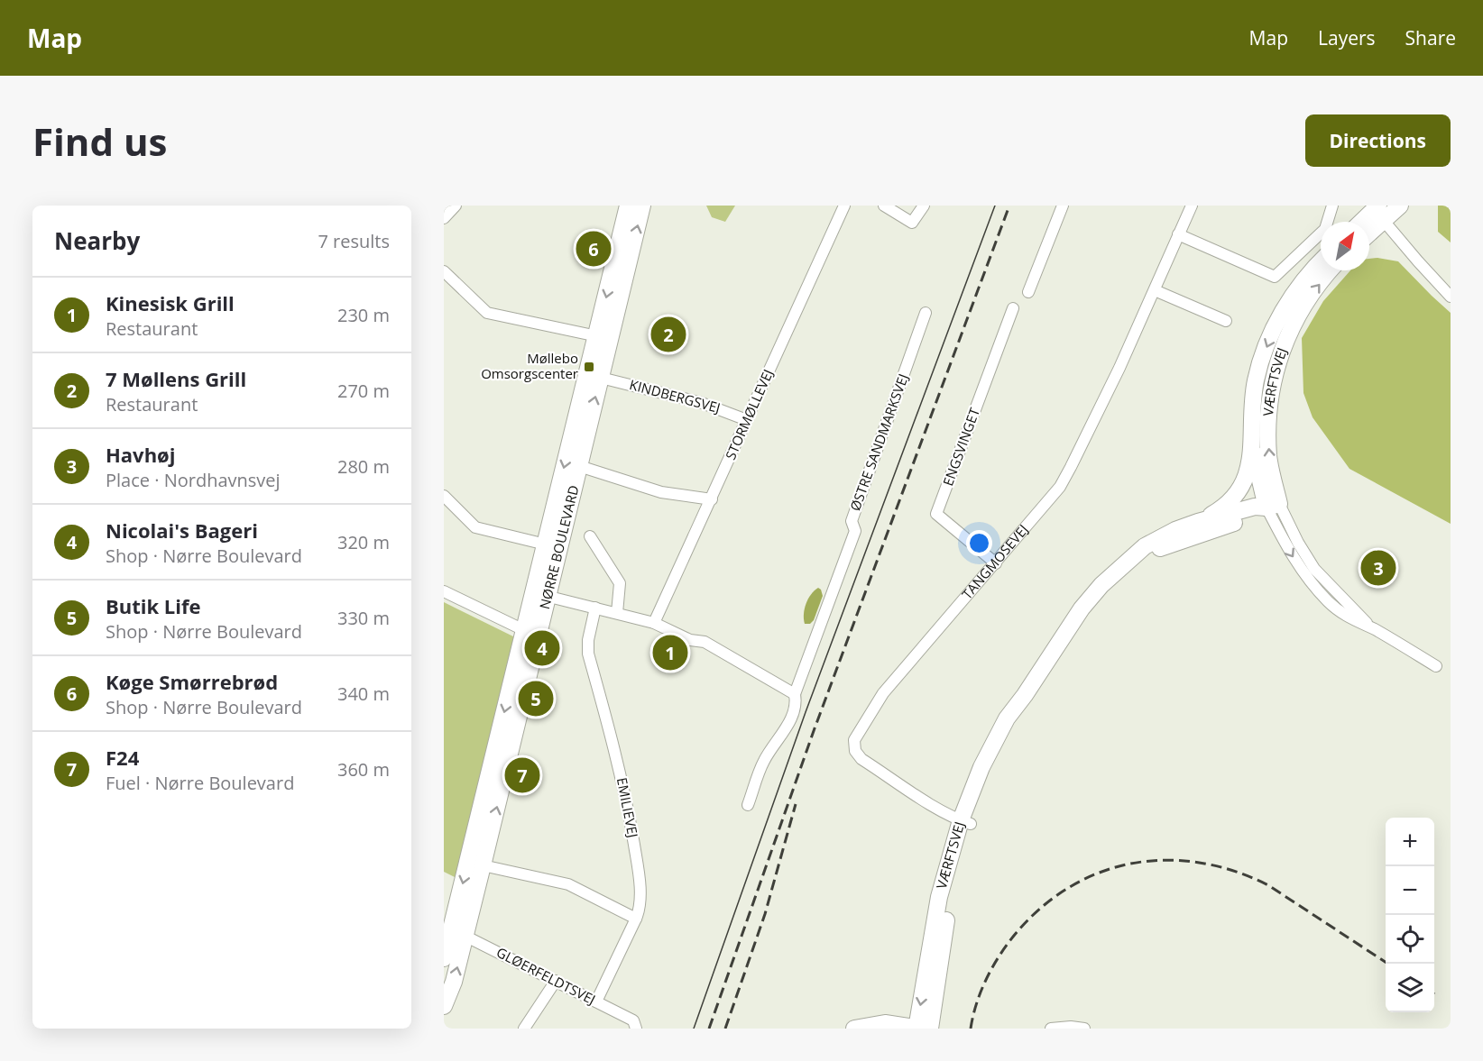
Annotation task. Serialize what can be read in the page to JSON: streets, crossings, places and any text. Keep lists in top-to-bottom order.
{
  "streets": {
    "street": [
      "VÆRFTSVEJ",
      "KINDBERGSVEJ",
      "STORMØLLEVEJ",
      "ØSTRE SANDMARKSVEJ",
      "ENGSVINGET",
      "NØRRE BOULEVARD",
      "TANGMOSEVEJ",
      "EMILIEVEJ",
      "GLØERFELDTSVEJ"
    ]
  },
  "crossings": [
    ["VÆRFTSVEJ", "TANGMOSEVEJ"],
    ["KINDBERGSVEJ", "STORMØLLEVEJ"],
    ["KINDBERGSVEJ", "NØRRE BOULEVARD"],
    ["ENGSVINGET", "TANGMOSEVEJ"],
    ["NØRRE BOULEVARD", "GLØERFELDTSVEJ"],
    ["EMILIEVEJ", "GLØERFELDTSVEJ"]
  ],
  "places": {
    "transit": ["Møllebo Omsorgscenter"]
  },
  "north": "top right",
  "page": {
    "header": "Map",
    "nav": ["Map", "Layers", "Share"],
    "buttons": "Directions",
    "title": "Find us",
    "heading": ["Nearby", "7 results"],
    "pins": [
      "6",
      "2",
      "3",
      "4",
      "1",
      "5",
      "7"
    ],
    "list": [
      {
        "mark": "1",
        "name": "Kinesisk Grill",
        "note": "Restaurant",
        "value": "230 m"
      },
      {
        "mark": "2",
        "name": "7 Møllens Grill",
        "note": "Restaurant",
        "value": "270 m"
      },
      {
        "mark": "3",
        "name": "Havhøj",
        "note": "Place · Nordhavnsvej",
        "value": "280 m"
      },
      {
        "mark": "4",
        "name": "Nicolai's Bageri",
        "note": "Shop · Nørre Boulevard",
        "value": "320 m"
      },
      {
        "mark": "5",
        "name": "Butik Life",
        "note": "Shop · Nørre Boulevard",
        "value": "330 m"
      },
      {
        "mark": "6",
        "name": "Køge Smørrebrød",
        "note": "Shop · Nørre Boulevard",
        "value": "340 m"
      },
      {
        "mark": "7",
        "name": "F24",
        "note": "Fuel · Nørre Boulevard",
        "value": "360 m"
      }
    ],
    "map_buttons": ["+", "−"]
  }
}
